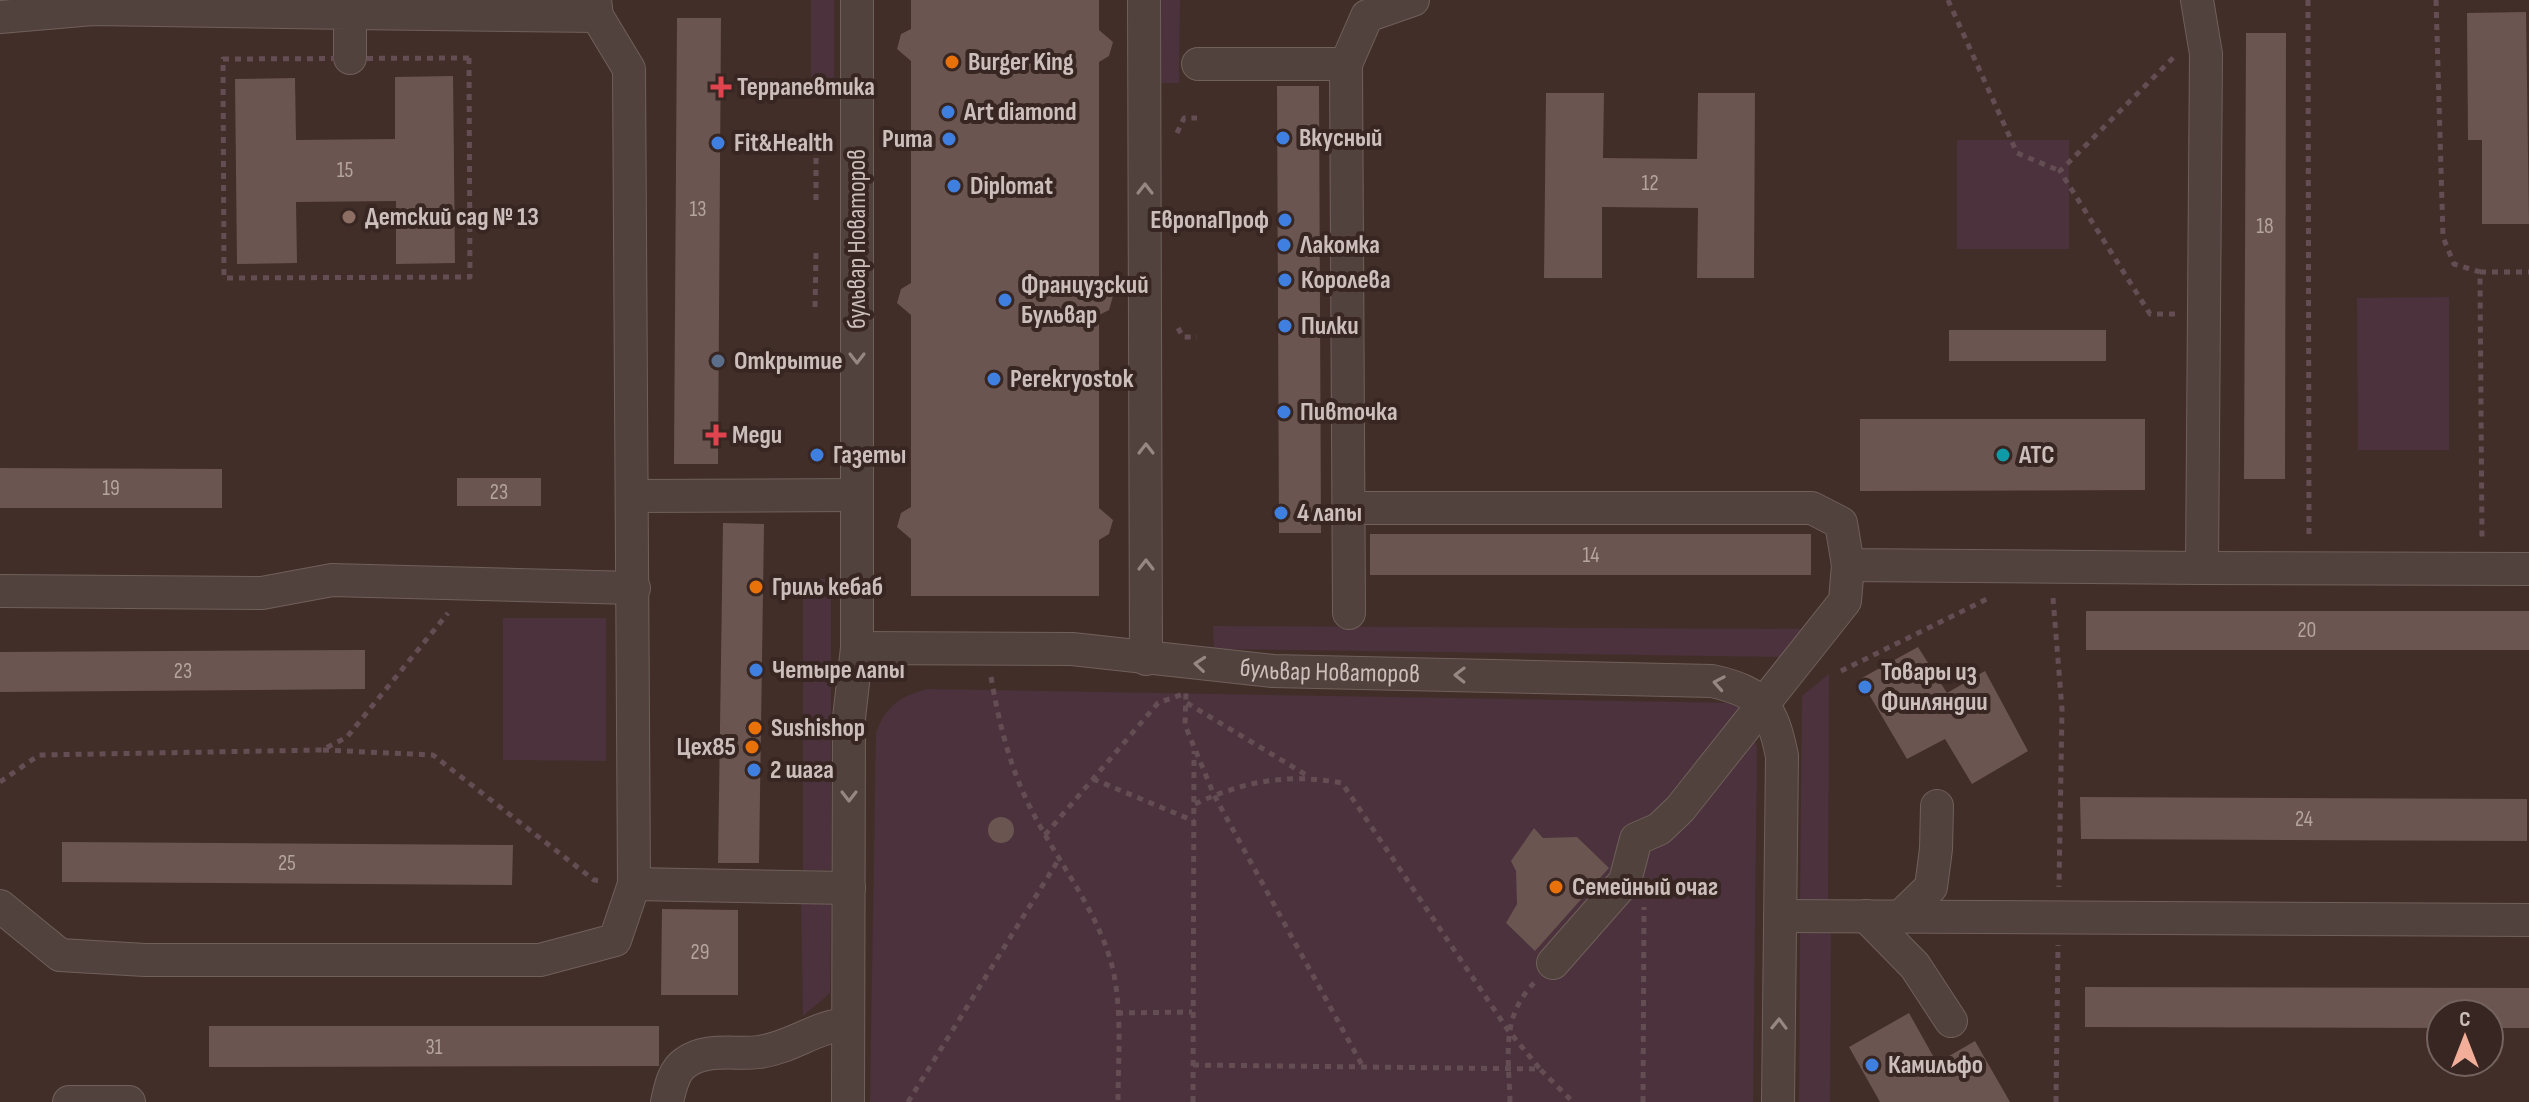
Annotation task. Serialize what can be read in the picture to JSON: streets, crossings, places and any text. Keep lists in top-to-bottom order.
{
  "streets": {
    "street": ["бульвар Новаторов"]
  },
  "places": {
    "other": [
      "Burger King",
      "Art diamond",
      "Вкусный",
      "Puma",
      "Fit&Health",
      "Diplomat",
      "Детский сад № 13",
      "ЕвропаПроф",
      "Лакомка",
      "Королева",
      "Французский Бульвар",
      "Пилки",
      "Открытие",
      "Perekryostok",
      "Пивточка",
      "Газеты",
      "АТС",
      "4 лапы",
      "Гриль кебаб",
      "Четыре лапы",
      "Товары из Финляндии",
      "Sushishop",
      "Цех85",
      "2 шага",
      "Семейный очаг",
      "Камильфо"
    ],
    "health": ["Террапевтика", "Меди"]
  },
  "house_numbers": [
    "15",
    "12",
    "13",
    "18",
    "19",
    "23",
    "14",
    "20",
    "23",
    "24",
    "25",
    "29",
    "31"
  ],
  "north": "top"
}
